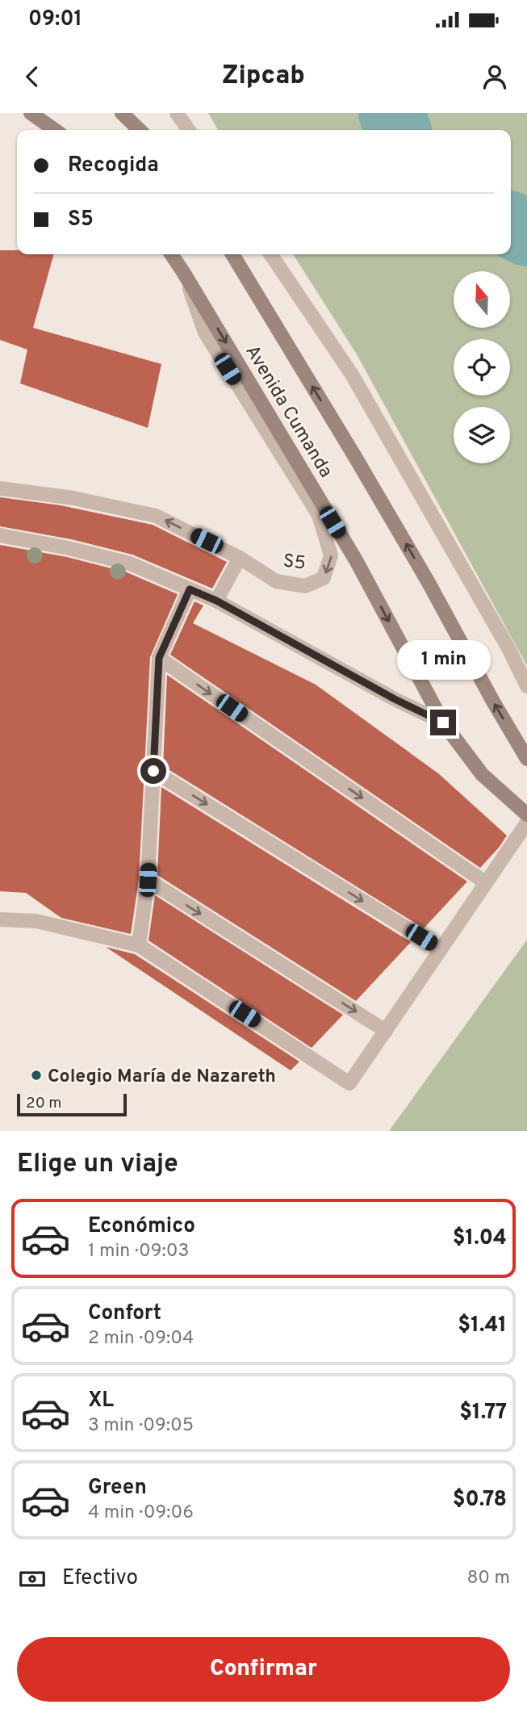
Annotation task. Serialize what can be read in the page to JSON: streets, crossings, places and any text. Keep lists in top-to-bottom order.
{
  "streets": {
    "main road": ["Avenida Cumanda"],
    "lane": ["S5"]
  },
  "crossings": [
    ["Avenida Cumanda", "S5"]
  ],
  "places": ["Colegio María de Nazareth"],
  "scale_bar": "20 m",
  "north": "top",
  "page": {
    "status": "09:01",
    "header": "Zipcab",
    "banner": ["Recogida", "S5"],
    "bubble": "1 min",
    "scale": "20 m",
    "heading": "Elige un viaje",
    "list": [
      {
        "name": "Económico",
        "note": "1 min · 09:03",
        "value": "$1.04"
      },
      {
        "name": "Confort",
        "note": "2 min · 09:04",
        "value": "$1.41"
      },
      {
        "name": "XL",
        "note": "3 min · 09:05",
        "value": "$1.77"
      },
      {
        "name": "Green",
        "note": "4 min · 09:06",
        "value": "$0.78"
      }
    ],
    "pay": ["Efectivo", "80 m"],
    "buttons": "Confirmar"
  }
}
